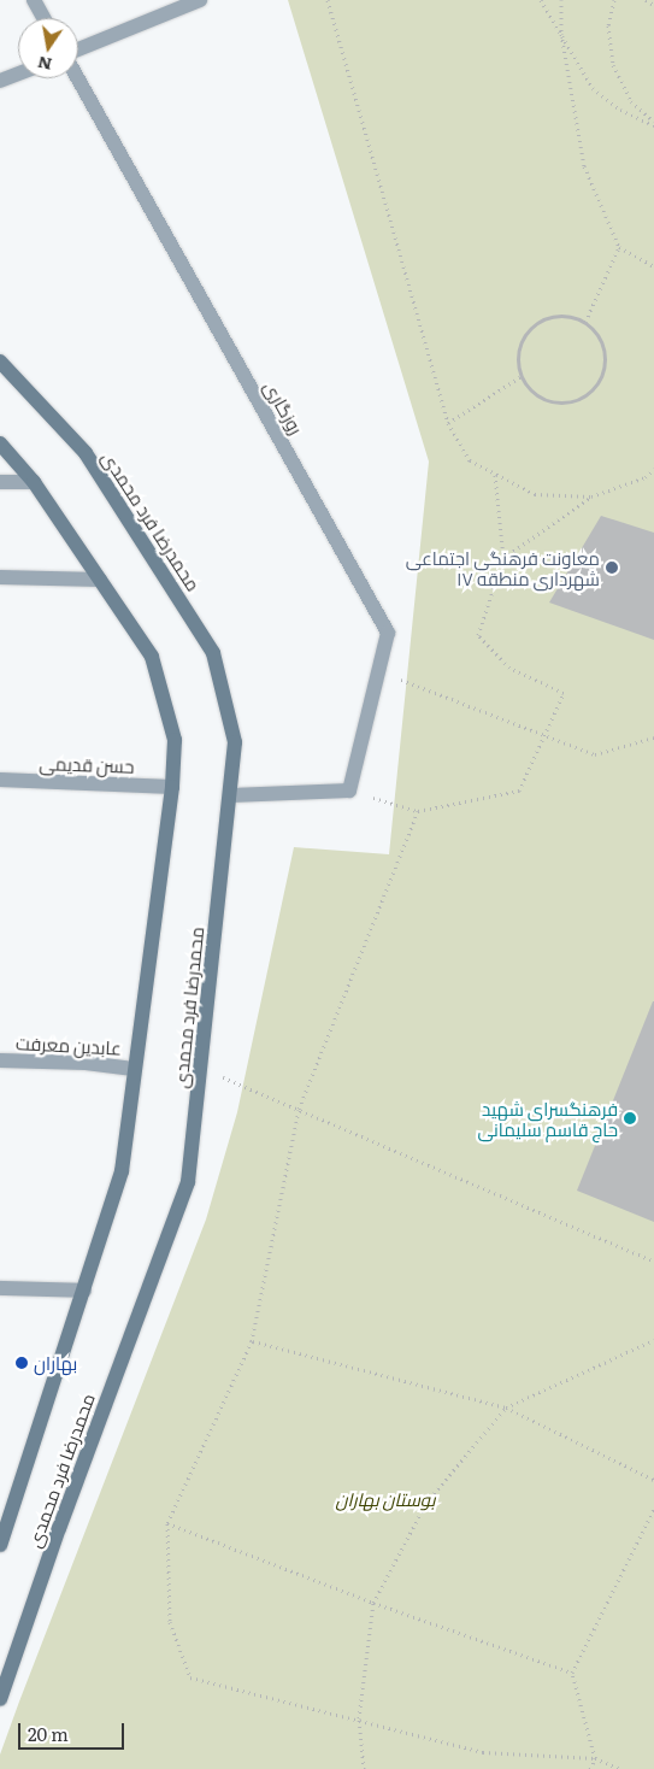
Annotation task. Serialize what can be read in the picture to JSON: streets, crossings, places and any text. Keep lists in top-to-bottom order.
{
  "streets": {
    "main road": ["محمدرضا فرد محمدی"],
    "street": ["روزگاری", "حسن قدیمی", "عابدین معرفت"]
  },
  "crossings": [
    ["محمدرضا فرد محمدی", "حسن قدیمی"],
    ["محمدرضا فرد محمدی", "عابدین معرفت"]
  ],
  "parks": ["بوستان بهاران"],
  "places": ["معاونت فرهنگی اجتماعی شهرداری منطقه ۱۷", "فرهنگسرای شهید حاج قاسم سلیمانی", "بهاران"],
  "scale_bar": "20 m",
  "north": "bottom"
}
